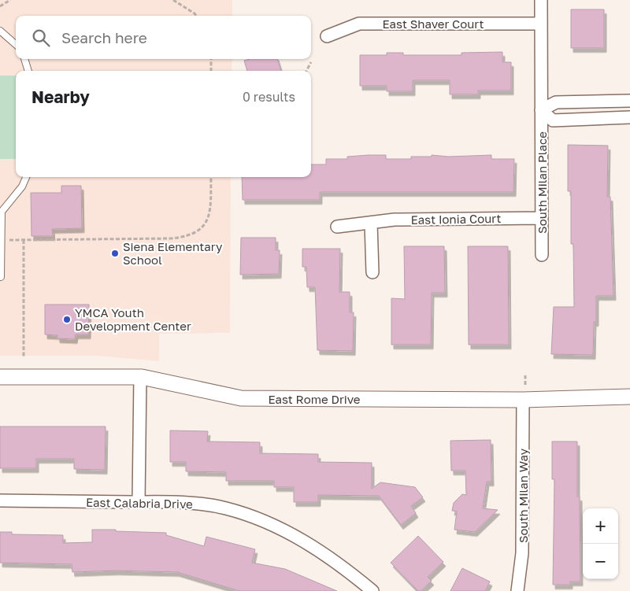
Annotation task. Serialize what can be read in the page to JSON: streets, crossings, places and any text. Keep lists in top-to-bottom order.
{
  "streets": {
    "street": [
      "East Shaver Court",
      "South Milan Place",
      "East Ionia Court",
      "East Rome Drive",
      "South Milan Way",
      "East Calabria Drive"
    ]
  },
  "crossings": [
    ["East Shaver Court", "South Milan Place"],
    ["South Milan Place", "East Ionia Court"],
    ["East Rome Drive", "South Milan Way"]
  ],
  "places": ["Siena Elementary School", "YMCA Youth Development Center"],
  "page": {
    "search": "Search here",
    "heading": ["Nearby", "0 results"],
    "map_buttons": ["+", "−"]
  }
}
